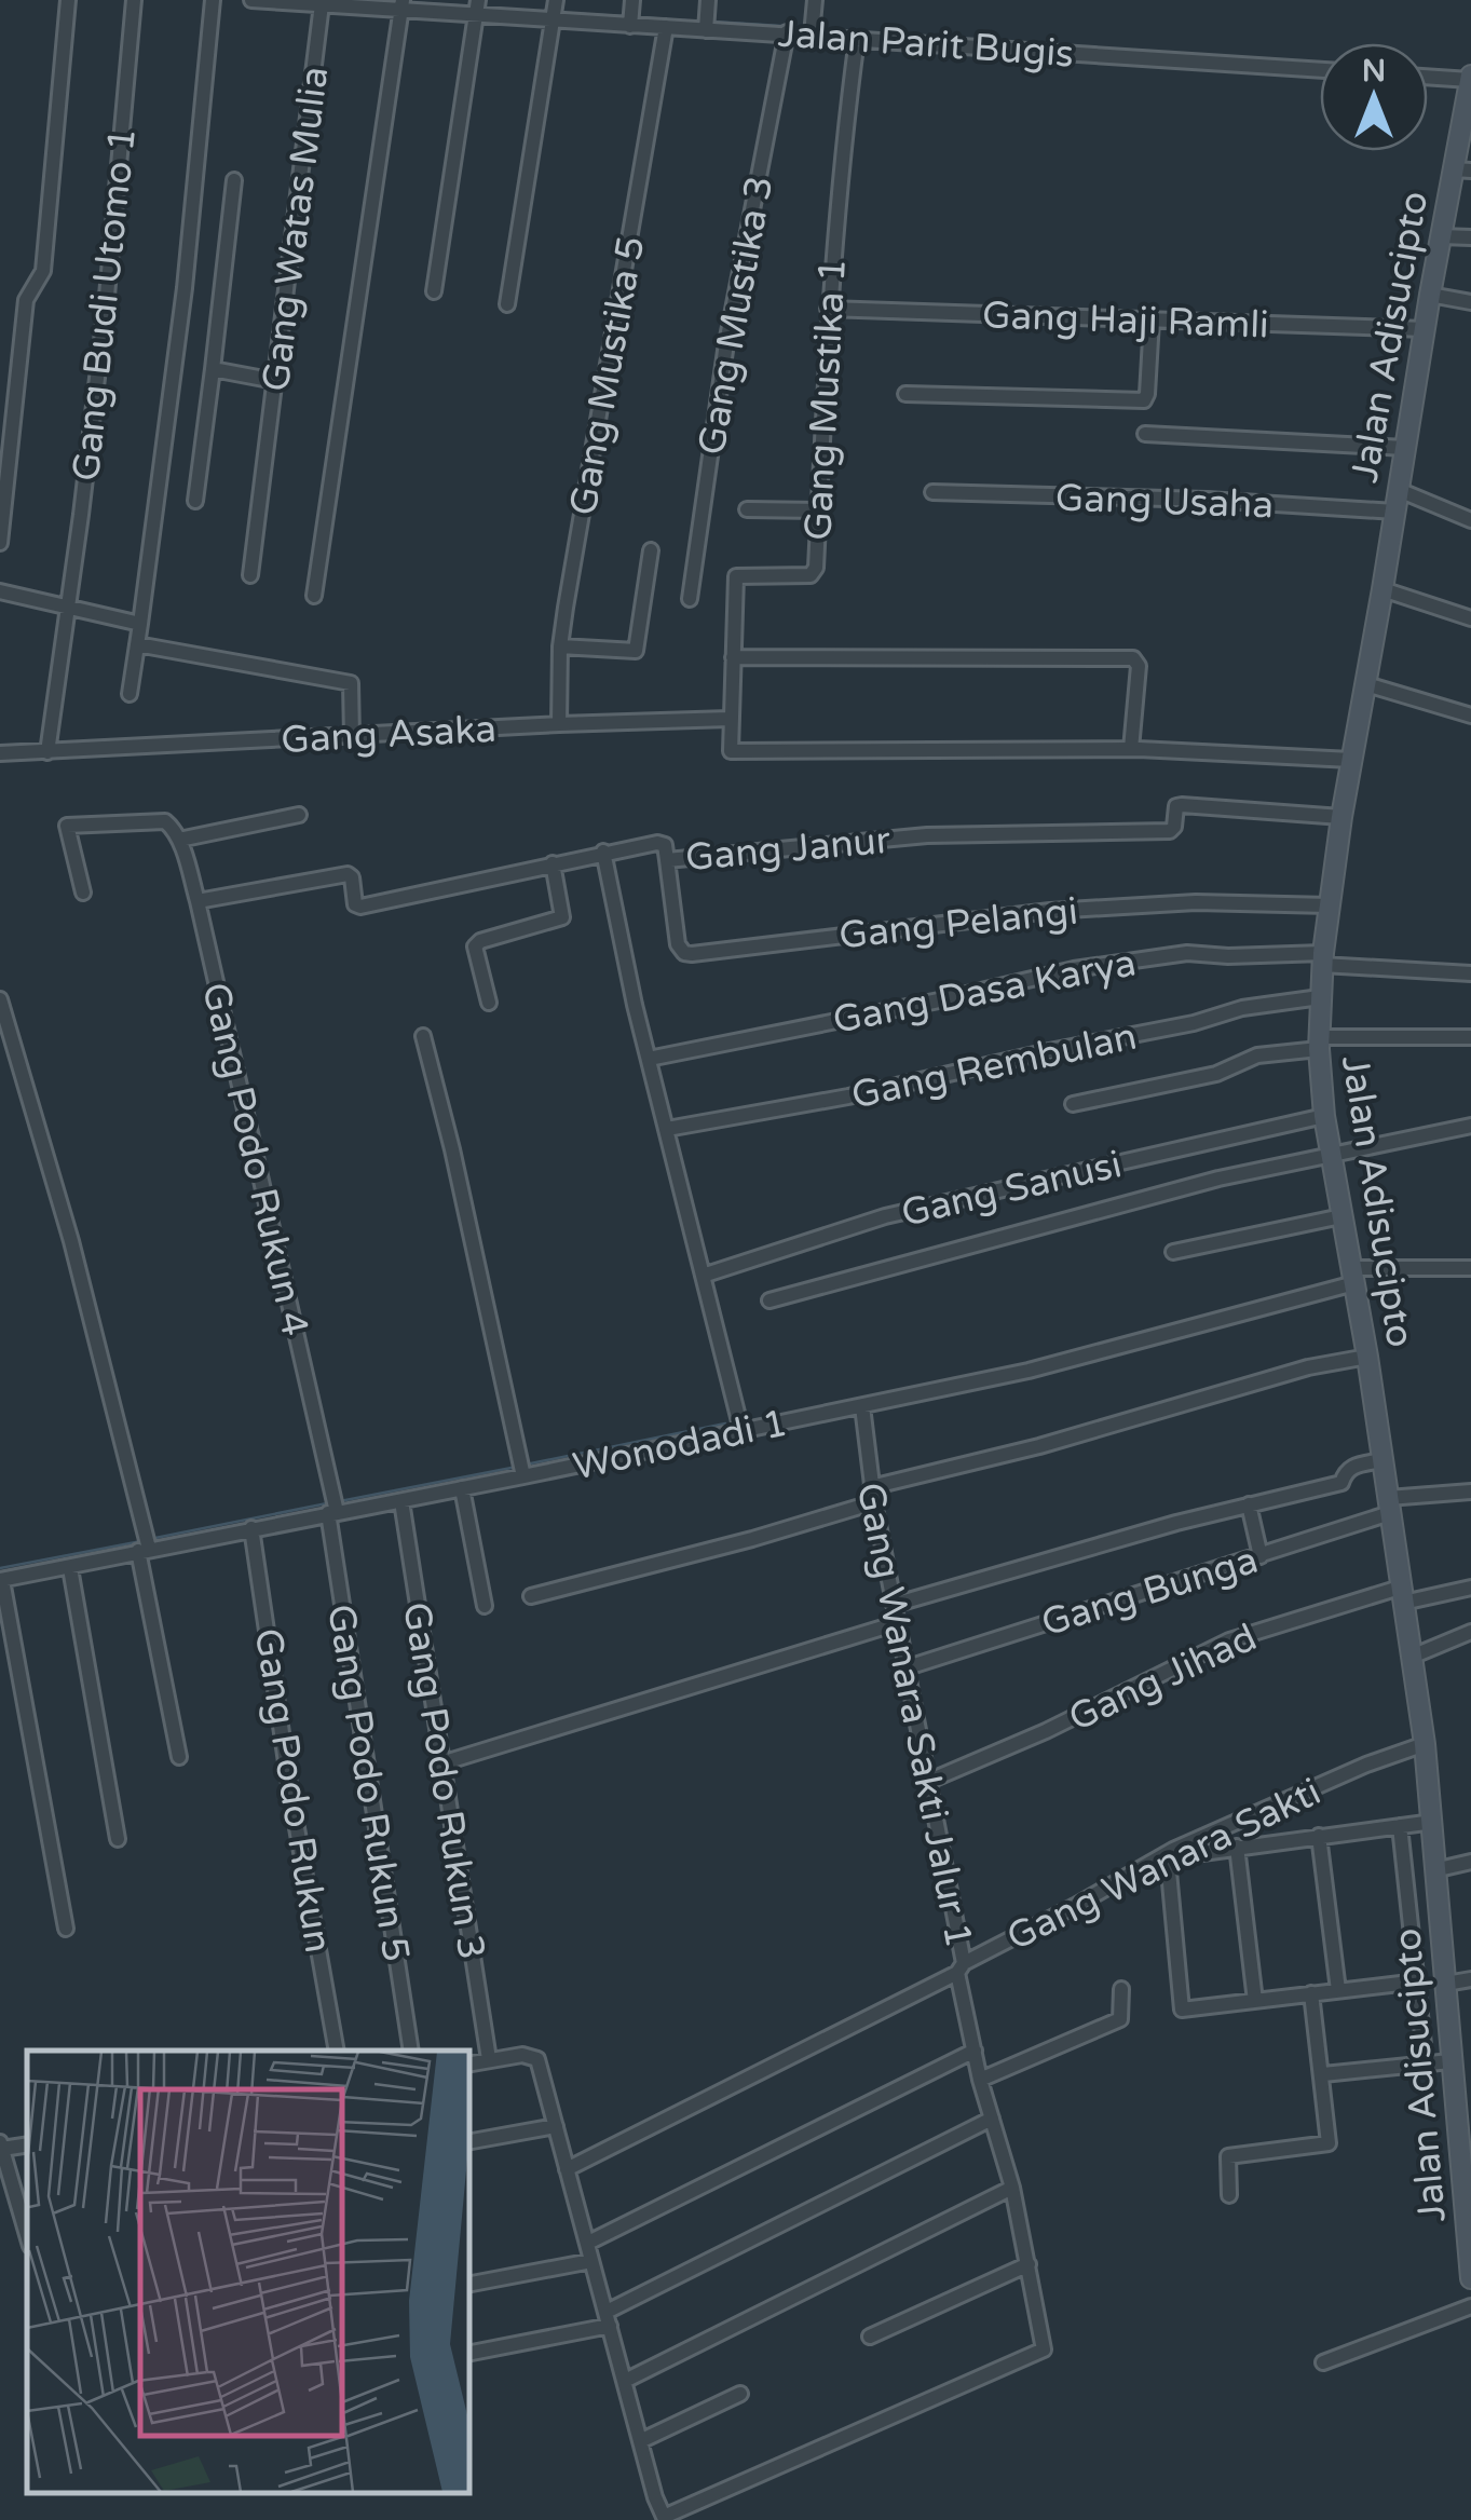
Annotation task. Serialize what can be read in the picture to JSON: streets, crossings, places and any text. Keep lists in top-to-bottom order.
{
  "streets": {
    "main road": ["Jalan Adisucipto"],
    "street": [
      "Jalan Parit Bugis",
      "Gang Watas Mulia",
      "Gang Budi Utomo 1",
      "Gang Mustika 3",
      "Gang Haji Ramli",
      "Gang Mustika 5",
      "Gang Mustika 1",
      "Gang Usaha",
      "Gang Asaka",
      "Gang Janur",
      "Gang Pelangi",
      "Gang Dasa Karya",
      "Gang Rembulan",
      "Gang Podo Rukun 4",
      "Gang Sanusi",
      "Wonodadi 1",
      "Gang Bunga",
      "Gang Jihad",
      "Gang Wanara Sakti Jalur 1",
      "Gang Podo Rukun 3",
      "Gang Podo Rukun 5",
      "Gang Podo Rukun",
      "Gang Wanara Sakti"
    ]
  },
  "crossings": [
    ["Jalan Parit Bugis", "Gang Watas Mulia"],
    ["Jalan Parit Bugis", "Gang Mustika 3"],
    ["Jalan Parit Bugis", "Gang Mustika 5"],
    ["Jalan Parit Bugis", "Gang Mustika 1"],
    ["Gang Budi Utomo 1", "Gang Asaka"],
    ["Gang Haji Ramli", "Jalan Adisucipto"],
    ["Gang Haji Ramli", "Gang Mustika 1"],
    ["Jalan Adisucipto", "Gang Usaha"],
    ["Jalan Adisucipto", "Gang Janur"],
    ["Jalan Adisucipto", "Gang Pelangi"],
    ["Jalan Adisucipto", "Gang Dasa Karya"],
    ["Jalan Adisucipto", "Gang Rembulan"],
    ["Jalan Adisucipto", "Gang Sanusi"],
    ["Jalan Adisucipto", "Wonodadi 1"],
    ["Jalan Adisucipto", "Gang Bunga"],
    ["Jalan Adisucipto", "Gang Jihad"],
    ["Jalan Adisucipto", "Gang Wanara Sakti"],
    ["Gang Mustika 5", "Gang Asaka"],
    ["Gang Mustika 1", "Gang Asaka"],
    ["Gang Janur", "Gang Pelangi"],
    ["Gang Janur", "Gang Podo Rukun 4"],
    ["Gang Podo Rukun 4", "Wonodadi 1"],
    ["Gang Podo Rukun 4", "Gang Podo Rukun 5"],
    ["Wonodadi 1", "Gang Wanara Sakti Jalur 1"],
    ["Wonodadi 1", "Gang Podo Rukun 3"],
    ["Wonodadi 1", "Gang Podo Rukun 5"],
    ["Wonodadi 1", "Gang Podo Rukun"],
    ["Gang Bunga", "Gang Wanara Sakti Jalur 1"],
    ["Gang Jihad", "Gang Wanara Sakti Jalur 1"],
    ["Gang Wanara Sakti Jalur 1", "Gang Wanara Sakti"]
  ],
  "north": "top"
}
